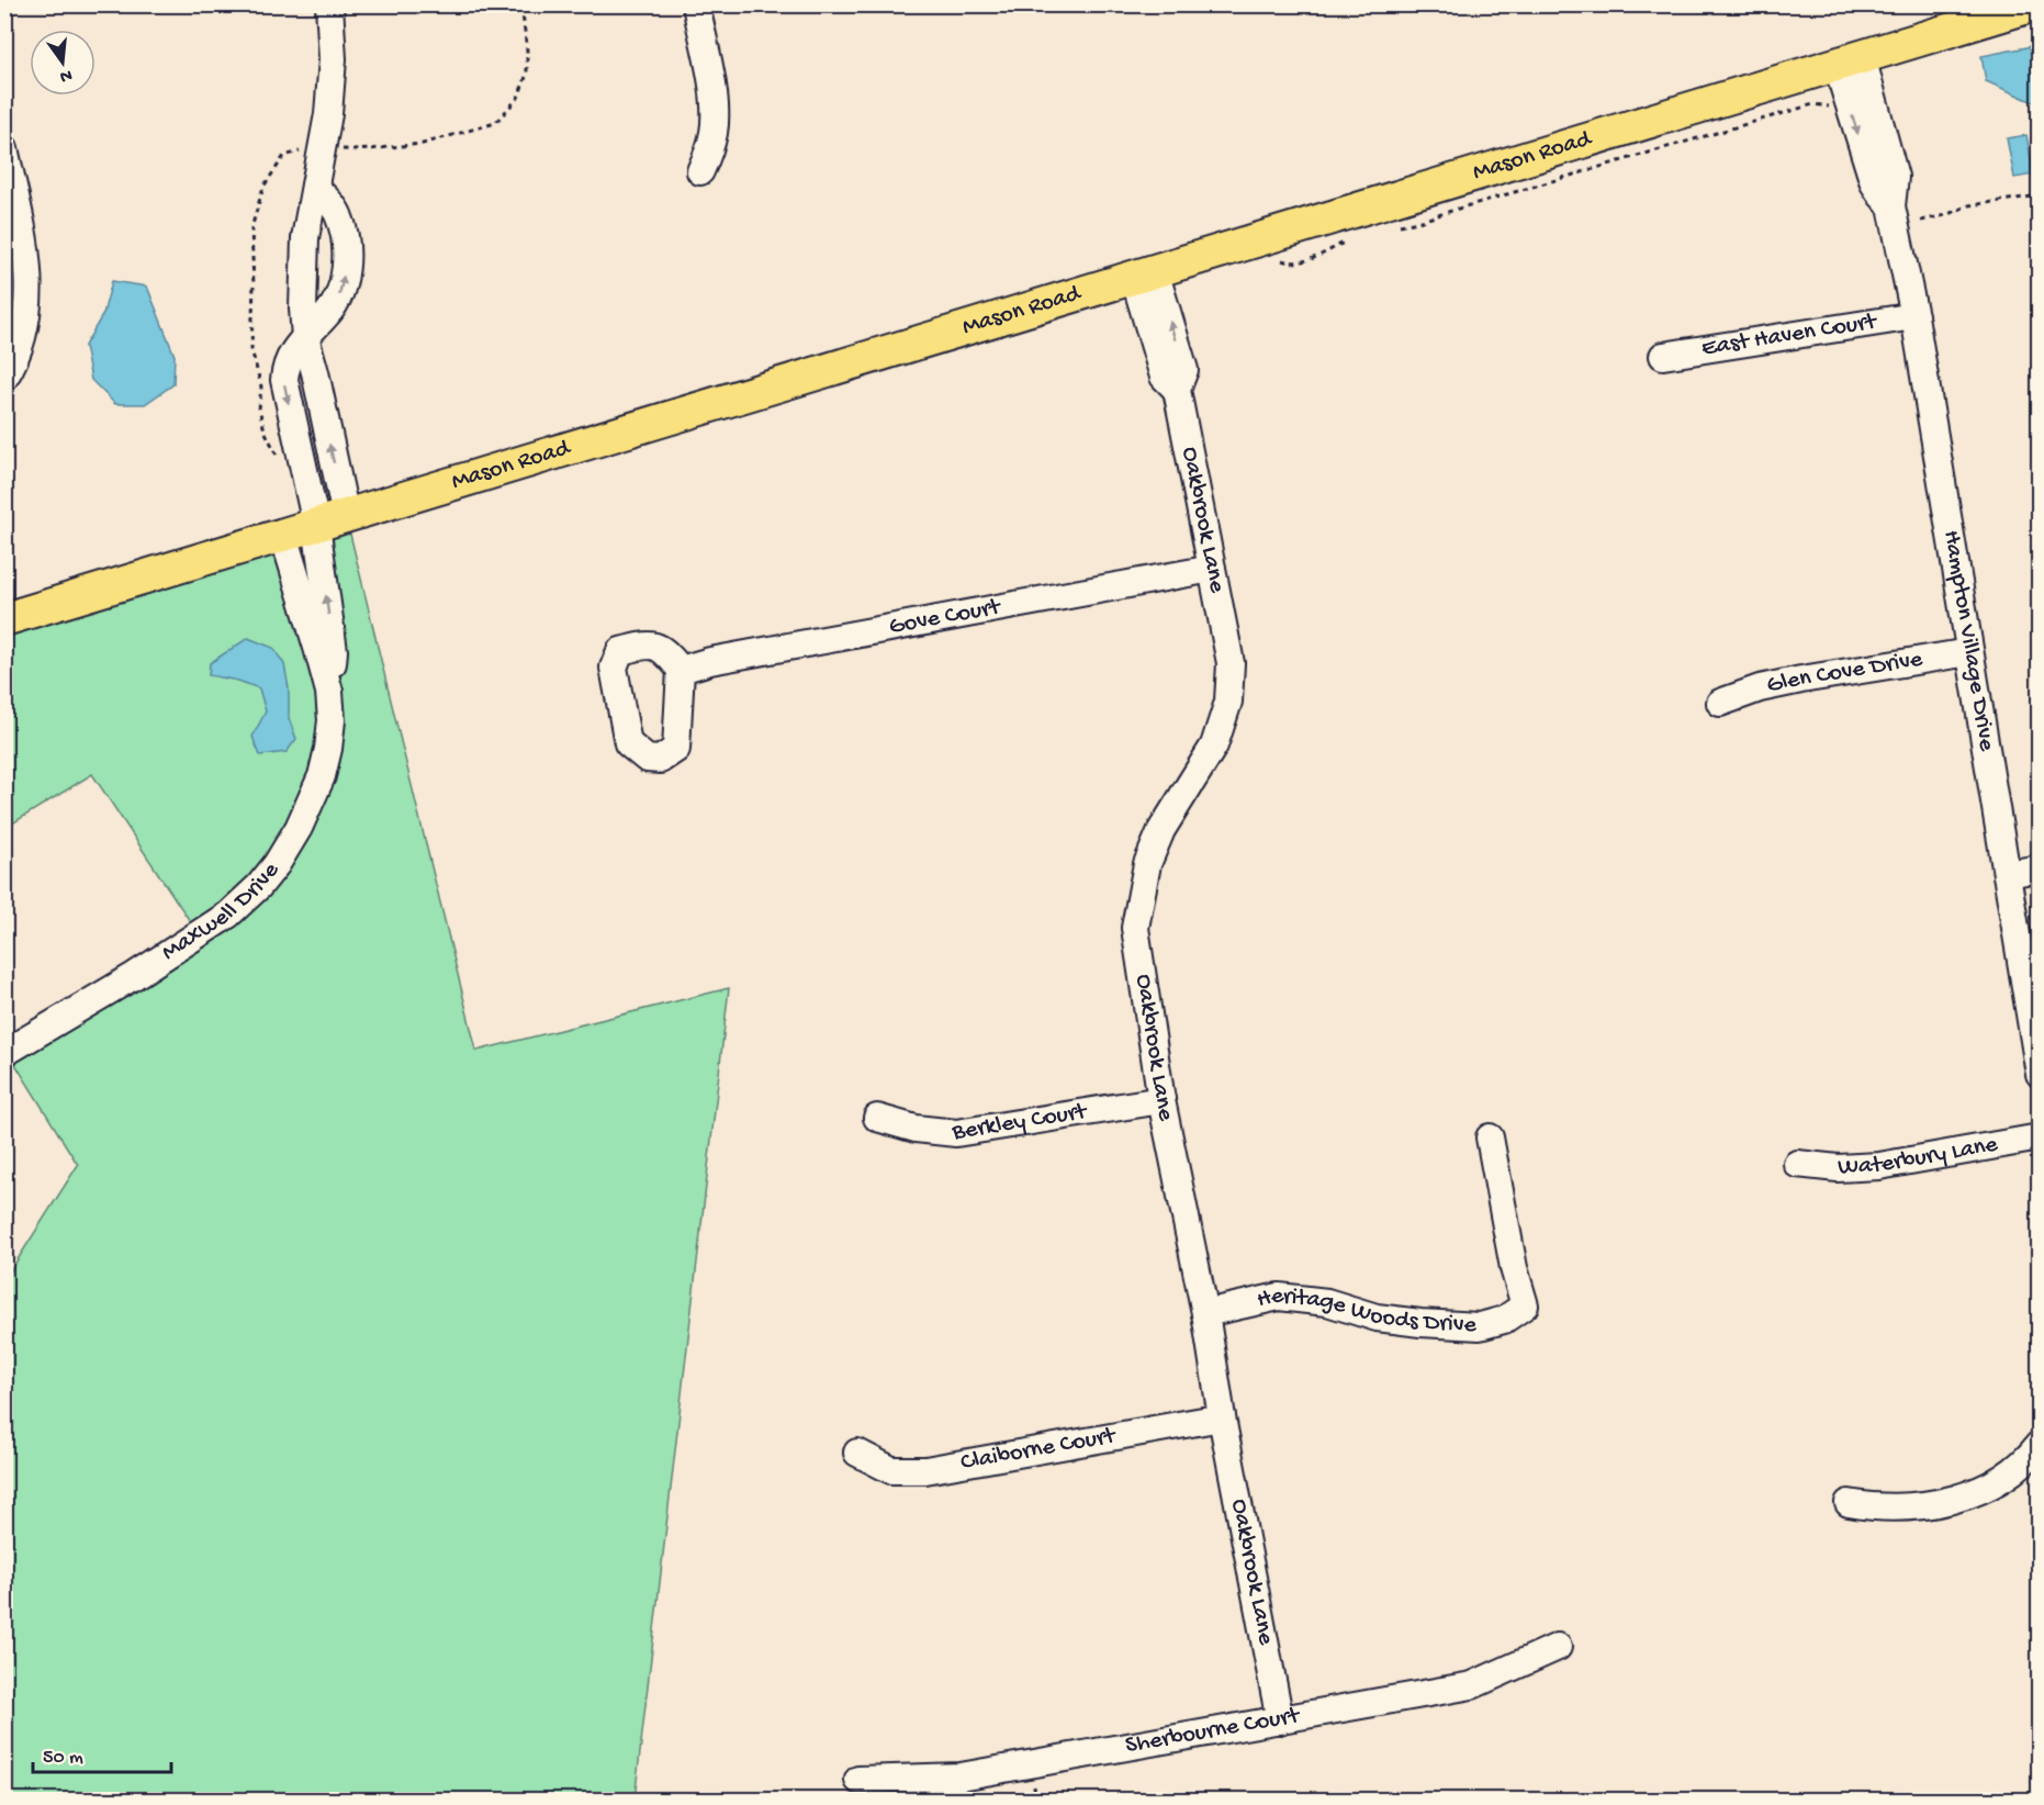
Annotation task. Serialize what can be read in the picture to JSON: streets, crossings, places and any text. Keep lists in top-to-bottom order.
{
  "streets": {
    "main road": ["Mason Road"],
    "street": [
      "East Haven Court",
      "Oakbrook Lane",
      "Gove Court",
      "Hampton Village Drive",
      "Glen Cove Drive",
      "Maxwell Drive",
      "Berkley Court",
      "Waterbury Lane",
      "Heritage Woods Drive",
      "Claiborne Court",
      "Sherbourne Court"
    ]
  },
  "crossings": [
    ["Mason Road", "Oakbrook Lane"],
    ["Mason Road", "Hampton Village Drive"],
    ["Mason Road", "Maxwell Drive"],
    ["East Haven Court", "Hampton Village Drive"],
    ["Oakbrook Lane", "Gove Court"],
    ["Oakbrook Lane", "Berkley Court"],
    ["Oakbrook Lane", "Heritage Woods Drive"],
    ["Oakbrook Lane", "Claiborne Court"],
    ["Oakbrook Lane", "Sherbourne Court"],
    ["Hampton Village Drive", "Glen Cove Drive"]
  ],
  "scale_bar": "50 m",
  "north": "bottom"
}
